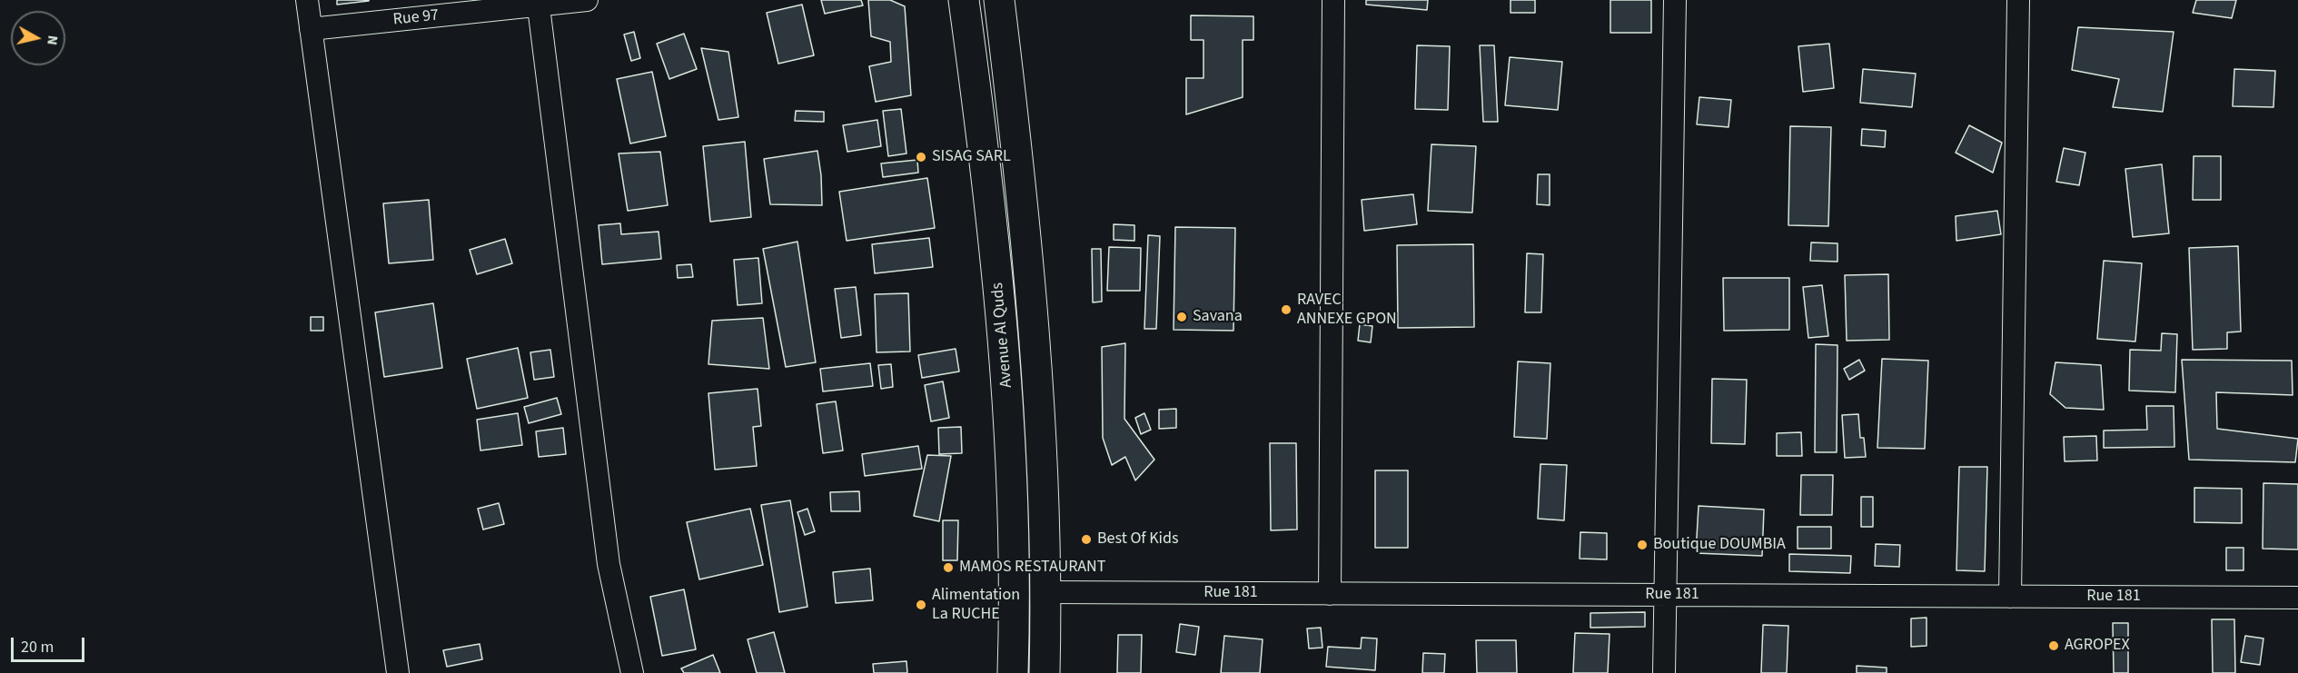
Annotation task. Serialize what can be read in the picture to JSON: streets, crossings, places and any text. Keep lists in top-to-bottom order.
{
  "streets": {
    "main road": ["Avenue Al Quds"],
    "street": ["Rue 97", "Rue 181"]
  },
  "crossings": [
    ["Avenue Al Quds", "Rue 181"]
  ],
  "places": [
    "SISAG SARL",
    "RAVEC ANNEXE GPON",
    "Savana",
    "Best Of Kids",
    "Boutique DOUMBIA",
    "MAMOS RESTAURANT",
    "Alimentation La RUCHE",
    "AGROPEX"
  ],
  "scale_bar": "20 m",
  "north": "right"
}
